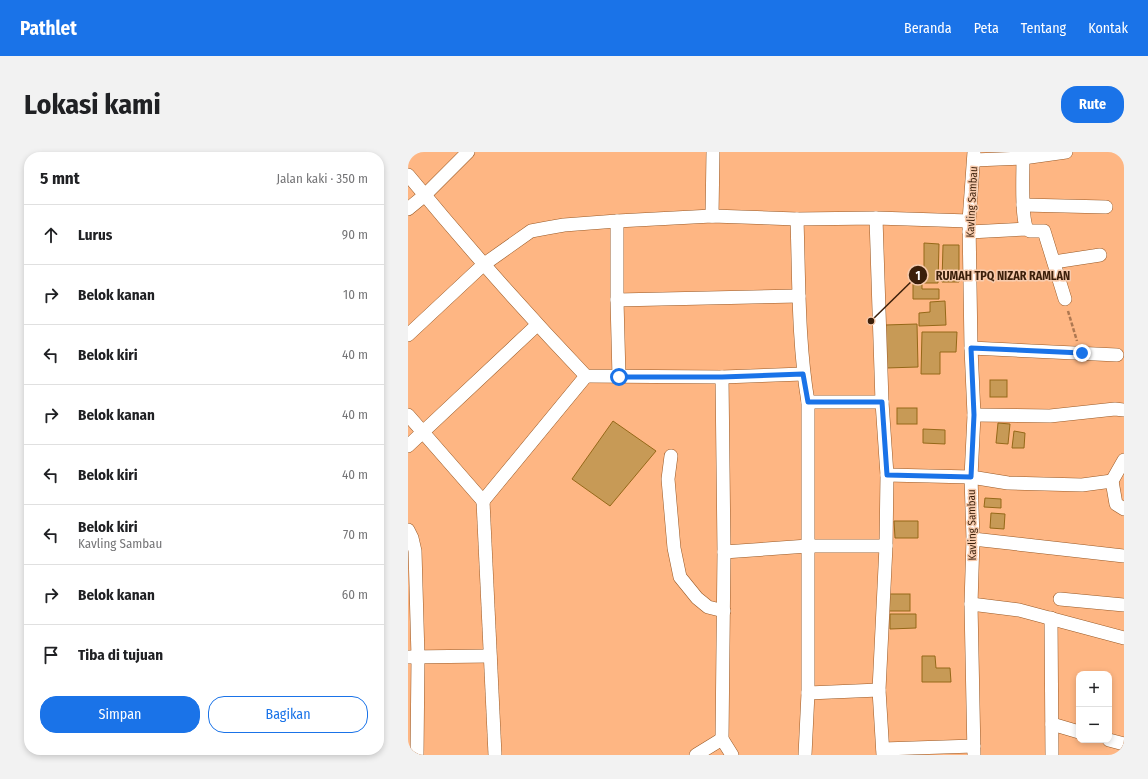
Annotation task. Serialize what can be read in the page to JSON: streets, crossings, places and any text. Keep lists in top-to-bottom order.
{
  "streets": {
    "street": ["Kavling Sambau"]
  },
  "places": ["RUMAH TPQ NIZAR RAMLAN"],
  "page": {
    "header": "Pathlet",
    "nav": [
      "Beranda",
      "Peta",
      "Tentang",
      "Kontak"
    ],
    "buttons": [
      "Rute",
      ["Simpan", "Bagikan"]
    ],
    "title": "Lokasi kami",
    "heading": ["5 mnt", "Jalan kaki · 350 m"],
    "list": [
      ["Lurus", "90 m"],
      ["Belok kanan", "10 m"],
      ["Belok kiri", "40 m"],
      ["Belok kanan", "40 m"],
      ["Belok kiri", "40 m"],
      ["Belok kiri", "Kavling Sambau", "70 m"],
      ["Belok kanan", "60 m"],
      "Tiba di tujuan"
    ],
    "map_buttons": ["+", "−"]
  }
}
